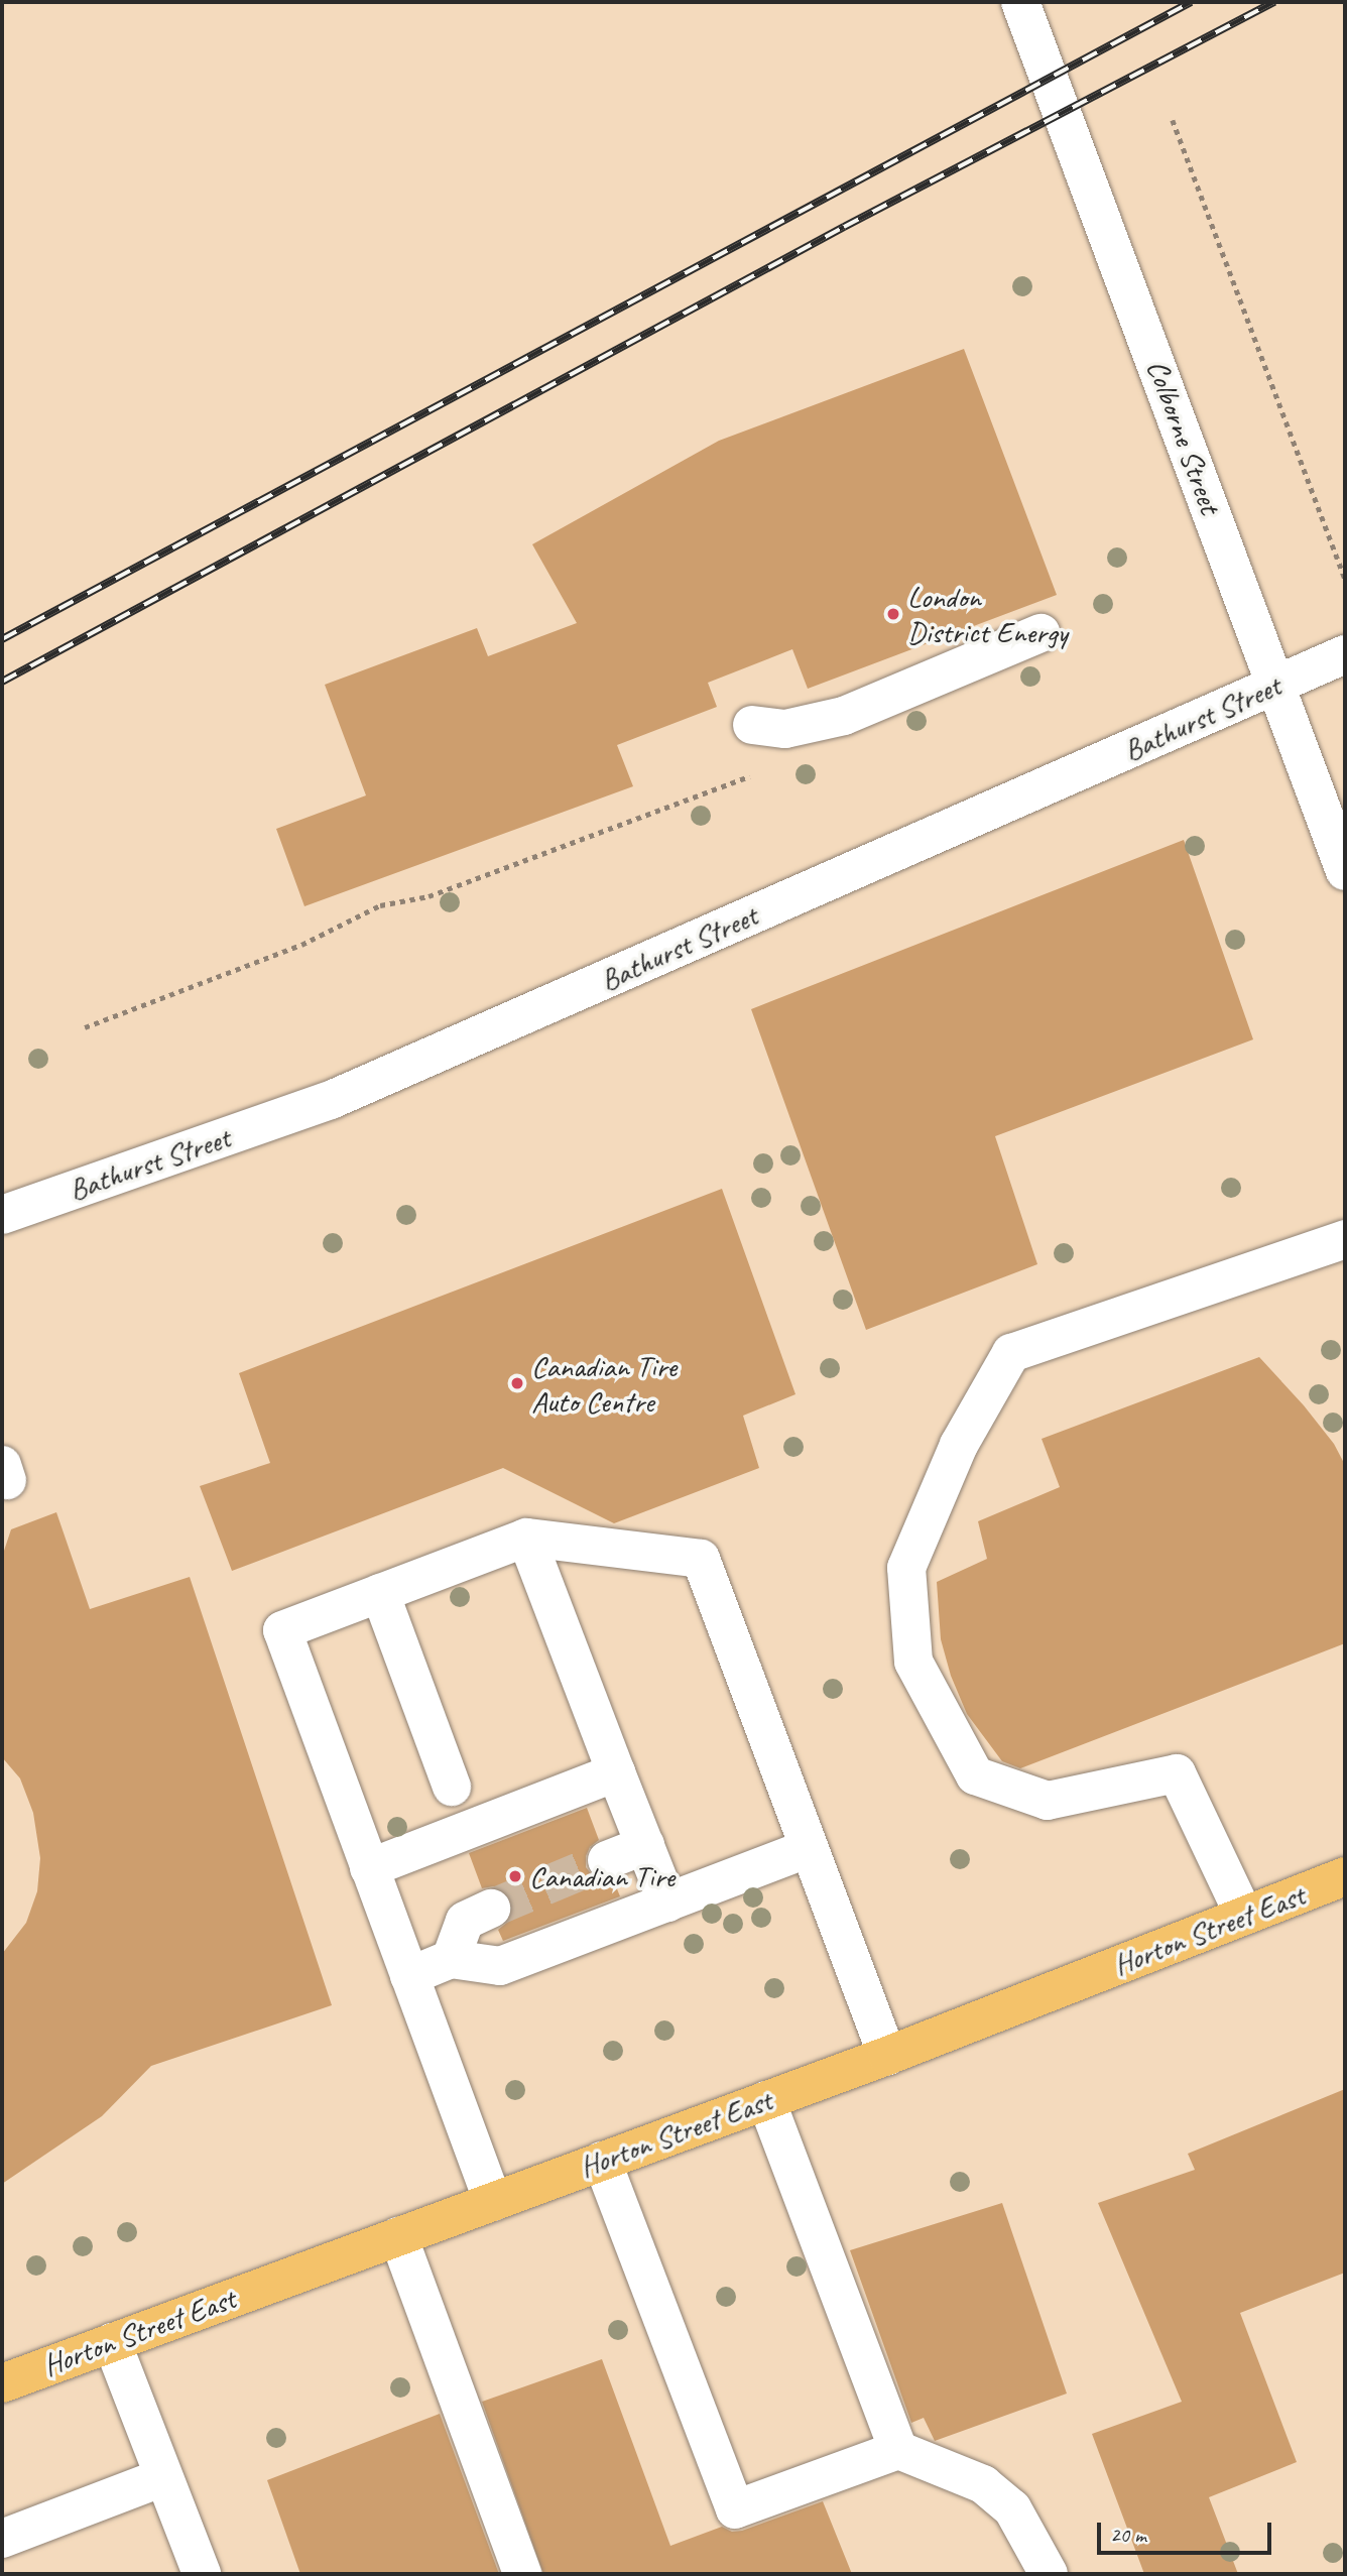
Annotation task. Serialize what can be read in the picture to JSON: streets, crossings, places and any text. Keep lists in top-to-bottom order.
{
  "streets": {
    "main road": ["Horton Street East"],
    "street": ["Colborne Street", "Bathurst Street"]
  },
  "crossings": [
    ["Colborne Street", "Bathurst Street"]
  ],
  "places": ["London District Energy", "Canadian Tire Auto Centre", "Canadian Tire"],
  "scale_bar": "20 m"
}
